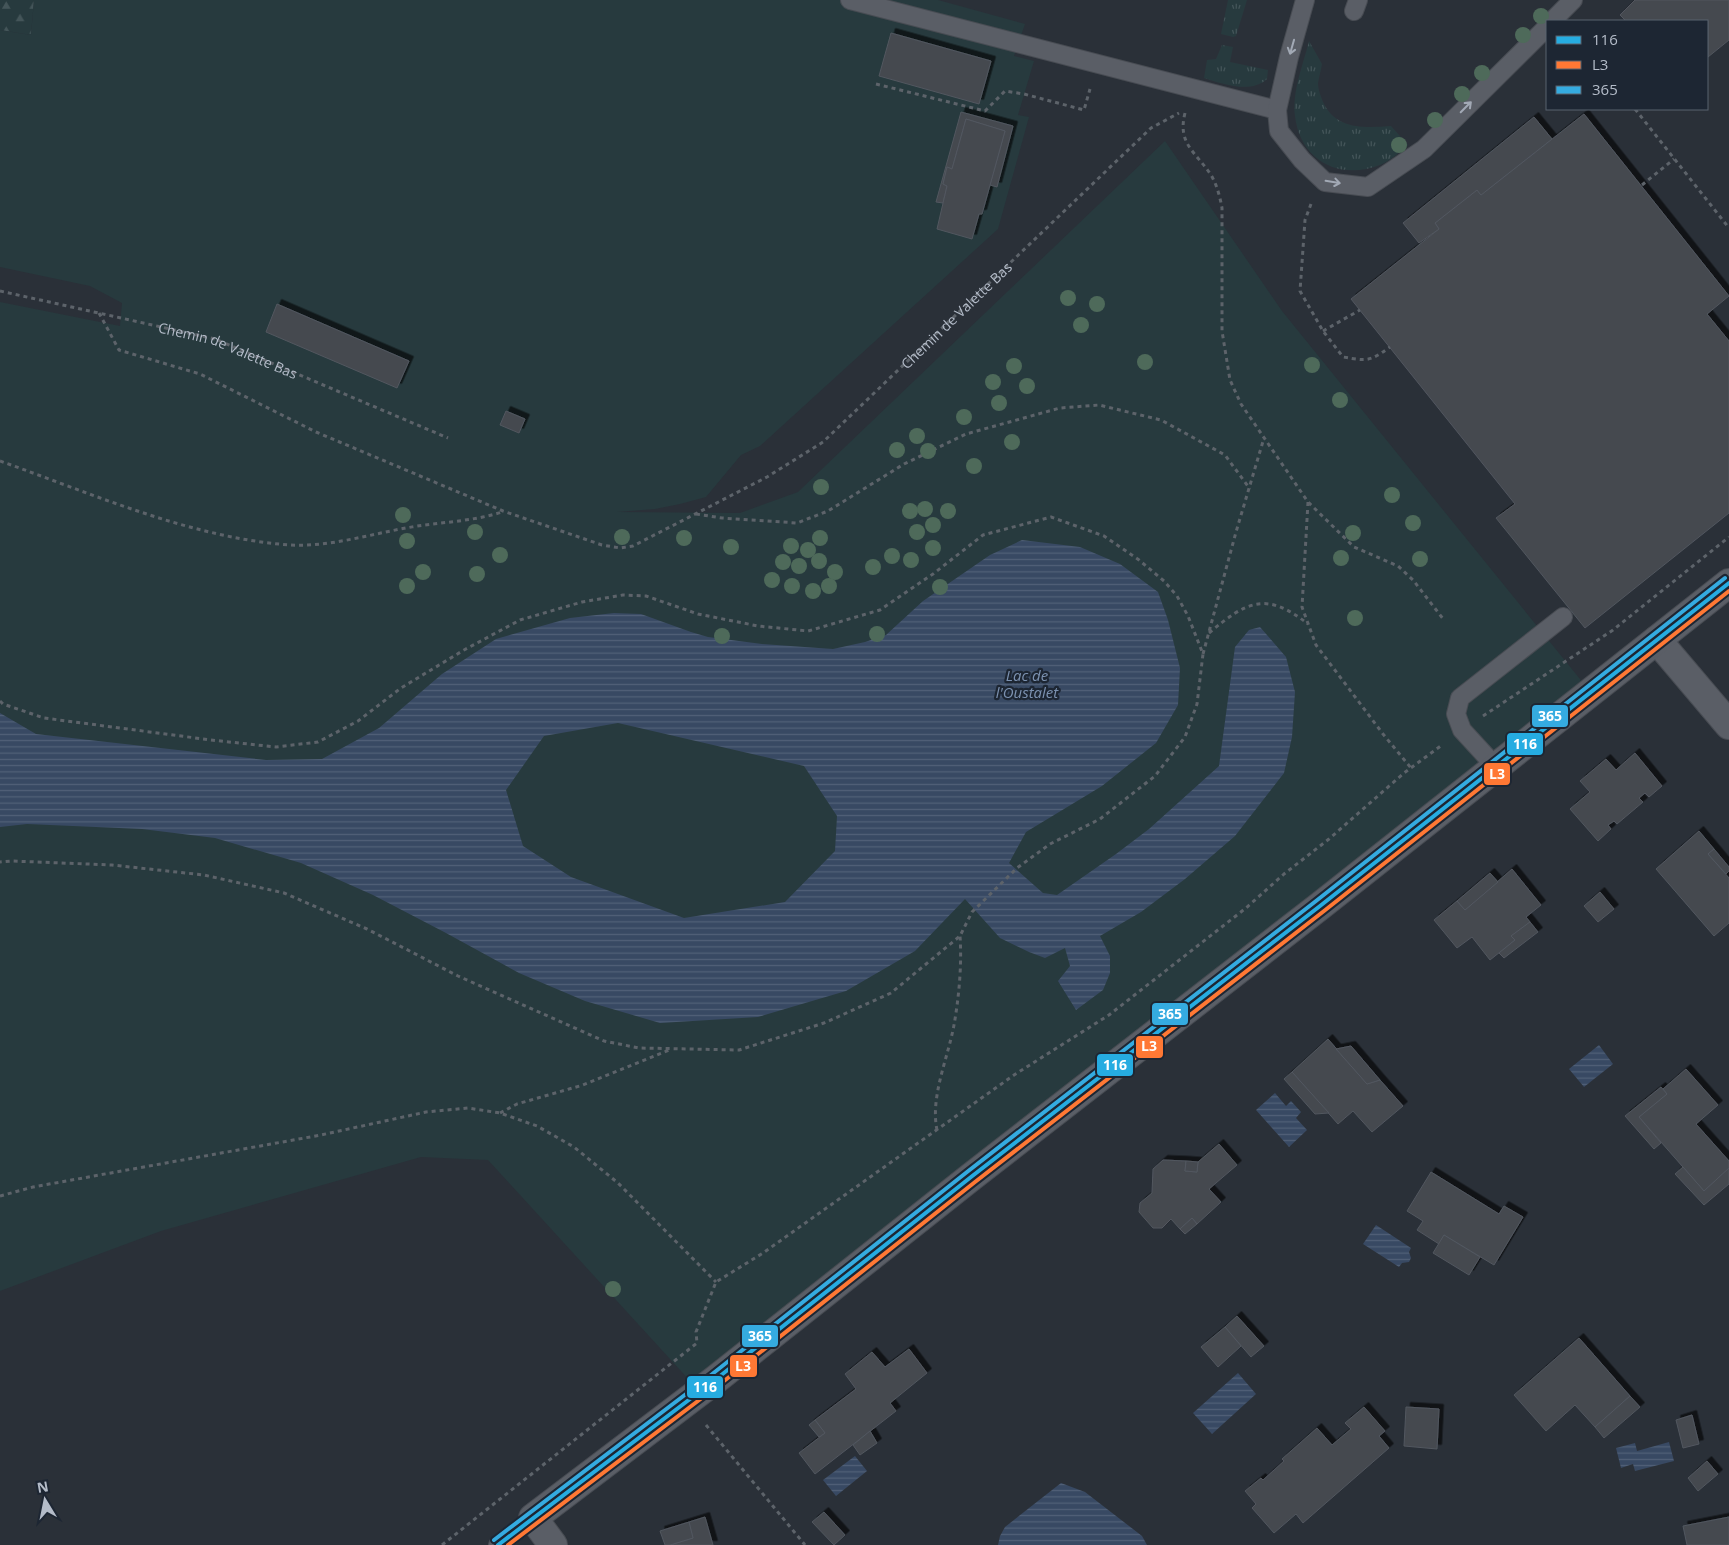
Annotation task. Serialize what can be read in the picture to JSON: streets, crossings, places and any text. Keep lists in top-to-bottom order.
{
  "streets": {
    "path": ["Chemin de Valette Bas"]
  },
  "water": ["Lac de l'Oustalet"],
  "lines": ["transit line 365", "transit line 116", "transit line L3"],
  "legend": ["116", "L3", "365"],
  "north": "top"
}
